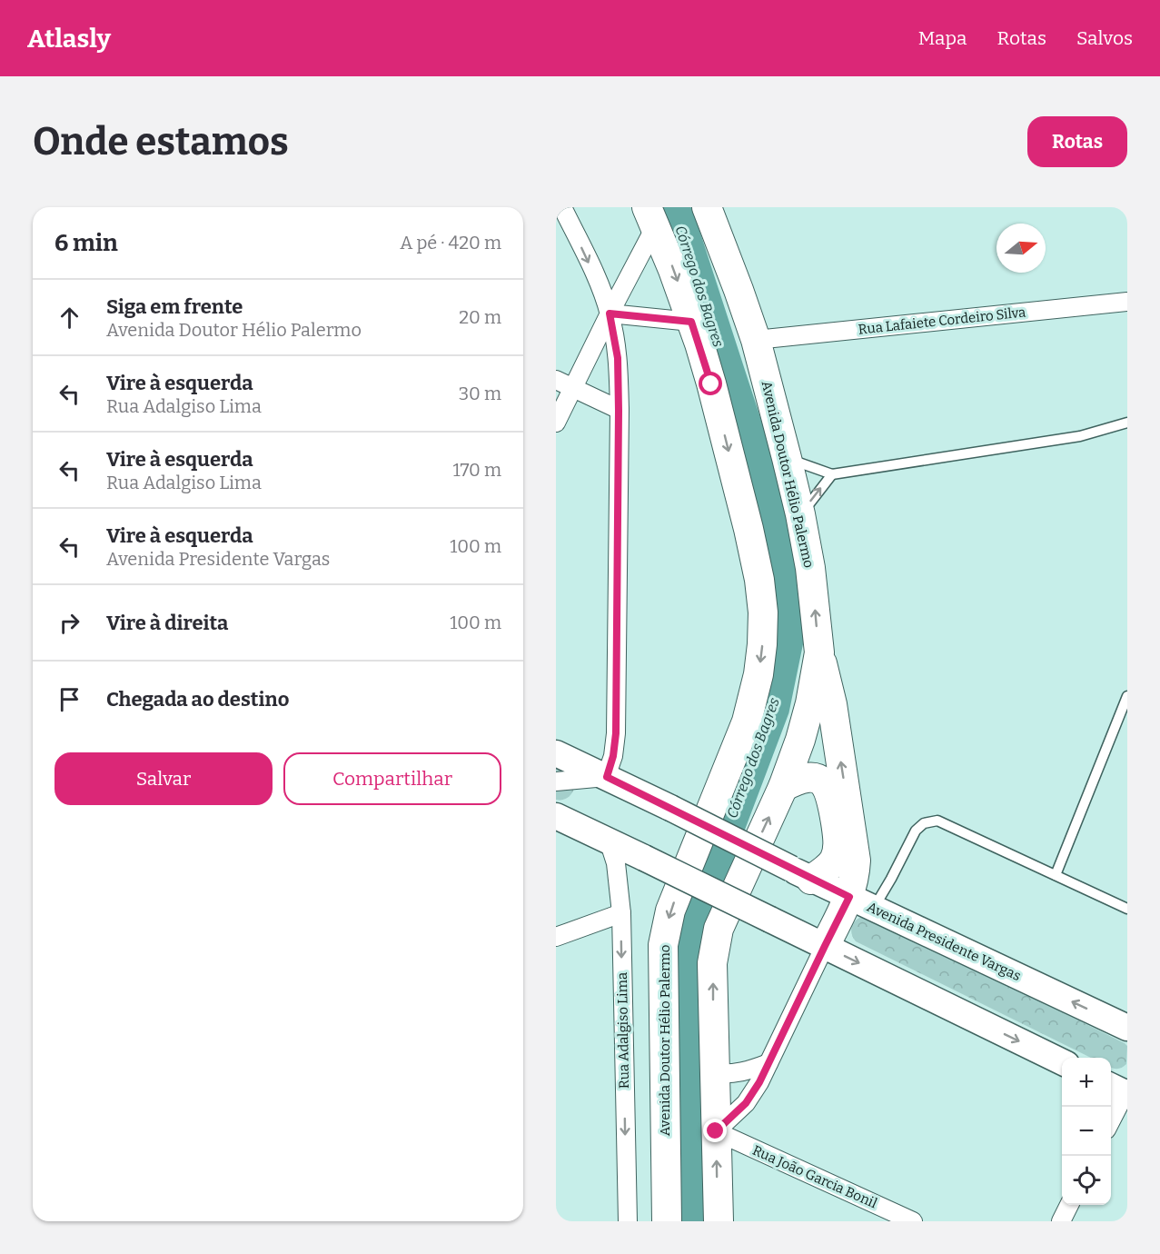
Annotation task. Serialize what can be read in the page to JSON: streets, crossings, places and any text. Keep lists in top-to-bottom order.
{
  "streets": {
    "main road": ["Avenida Doutor Hélio Palermo", "Avenida Presidente Vargas"],
    "street": ["Rua Lafaiete Cordeiro Silva", "Rua Adalgiso Lima", "Rua João Garcia Bonil"]
  },
  "crossings": [
    ["Rua Lafaiete Cordeiro Silva", "Avenida Doutor Hélio Palermo"],
    ["Avenida Doutor Hélio Palermo", "Rua João Garcia Bonil"]
  ],
  "one_way": ["Rua Adalgiso Lima"],
  "water": ["Córrego dos Bagres"],
  "north": "right",
  "page": {
    "header": "Atlasly",
    "nav": ["Mapa", "Rotas", "Salvos"],
    "buttons": [
      "Rotas",
      ["Salvar", "Compartilhar"]
    ],
    "title": "Onde estamos",
    "heading": ["6 min", "A pé · 420 m"],
    "list": [
      ["Siga em frente", "Avenida Doutor Hélio Palermo", "20 m"],
      ["Vire à esquerda", "Rua Adalgiso Lima", "30 m"],
      ["Vire à esquerda", "Rua Adalgiso Lima", "170 m"],
      ["Vire à esquerda", "Avenida Presidente Vargas", "100 m"],
      ["Vire à direita", "100 m"],
      "Chegada ao destino"
    ],
    "map_buttons": ["+", "−"]
  }
}
